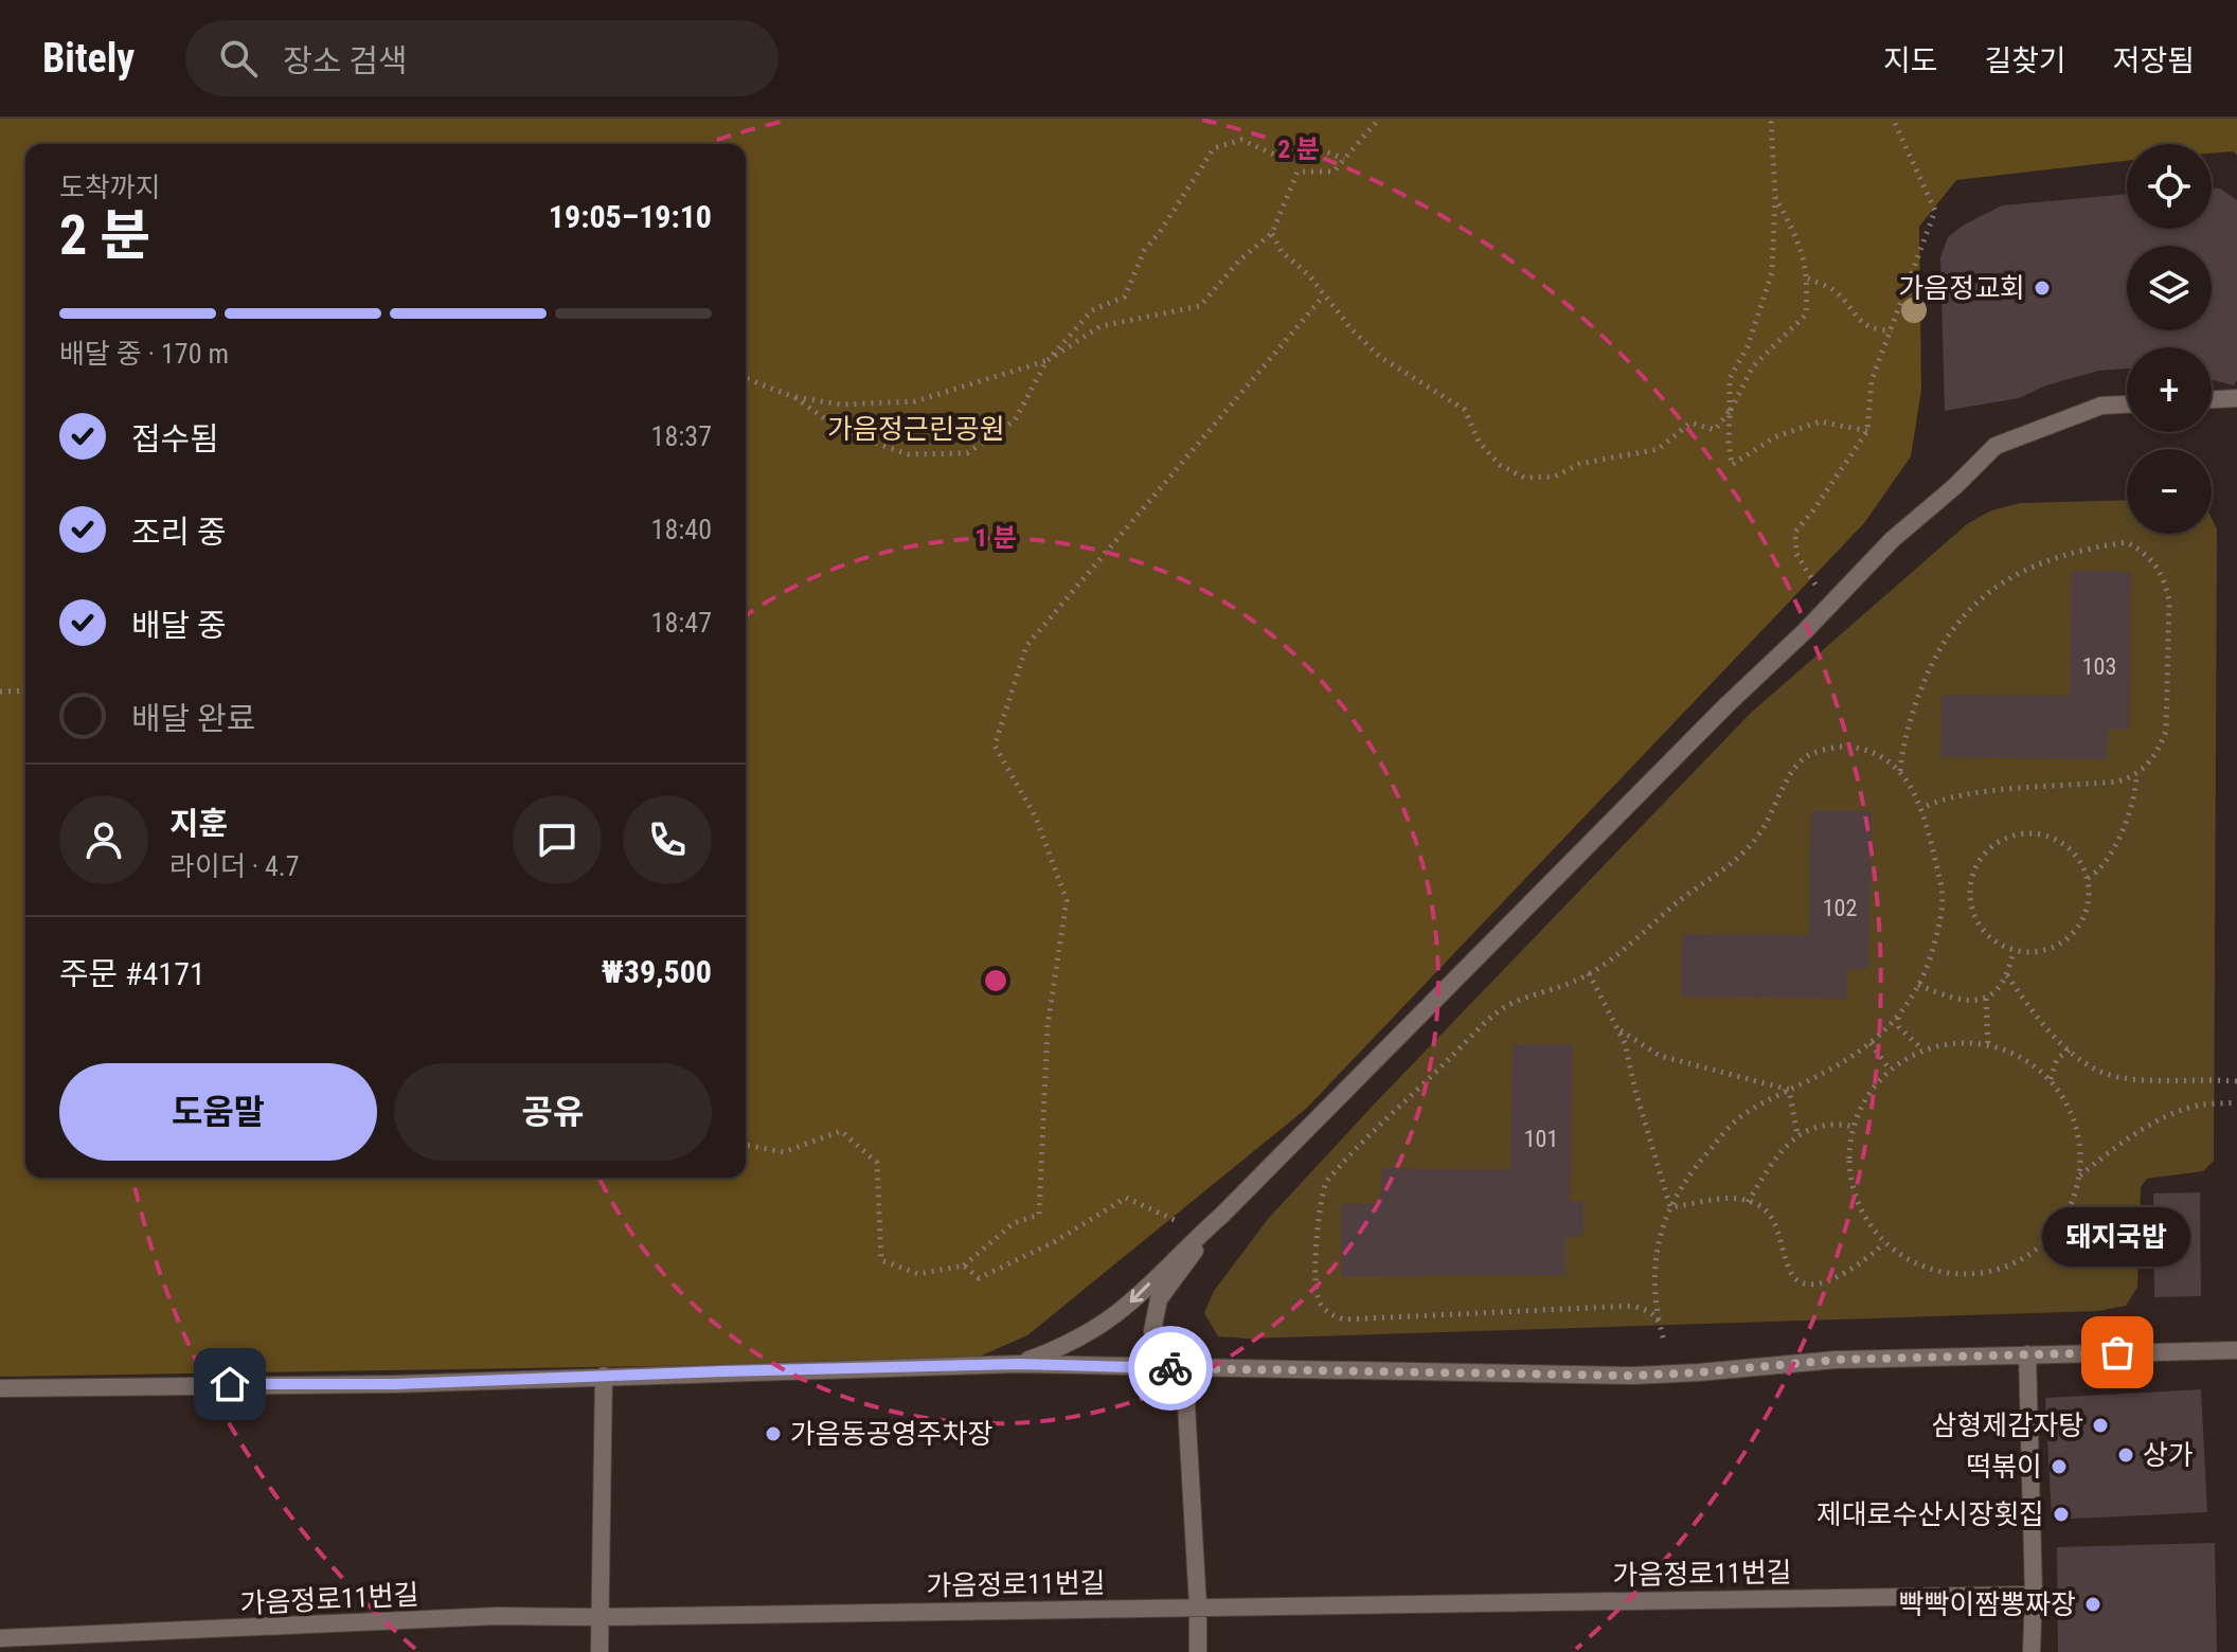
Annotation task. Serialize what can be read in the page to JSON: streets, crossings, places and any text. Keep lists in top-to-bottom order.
{
  "streets": {
    "lane": ["가음정로11번길"]
  },
  "parks": ["가음정근린공원"],
  "places": [
    "가음정교회",
    "돼지국밥",
    "삼형제감자탕",
    "가음동공영주차장",
    "상가",
    "떡볶이",
    "제대로수산시장횟집",
    "빡빡이짬뽕짜장"
  ],
  "house_numbers": ["103", "102", "101"],
  "page": {
    "header": "Bitely",
    "search": "장소 검색",
    "nav": ["지도", "길찾기", "저장됨"],
    "map_buttons": ["+", "−"],
    "heading": ["2 분", "도착까지", "19:05–19:10"],
    "panel": [
      "지훈",
      "라이더 · 4.7",
      "주문 #4171",
      "₩39,500"
    ],
    "bar": "배달 중 · 170 m",
    "list": [
      ["접수됨", "18:37"],
      ["조리 중", "18:40"],
      ["배달 중", "18:47"],
      "배달 완료"
    ],
    "buttons": ["도움말", "공유"],
    "bubble": "돼지국밥"
  },
  "rings": ["2 분", "1 분"]
}
